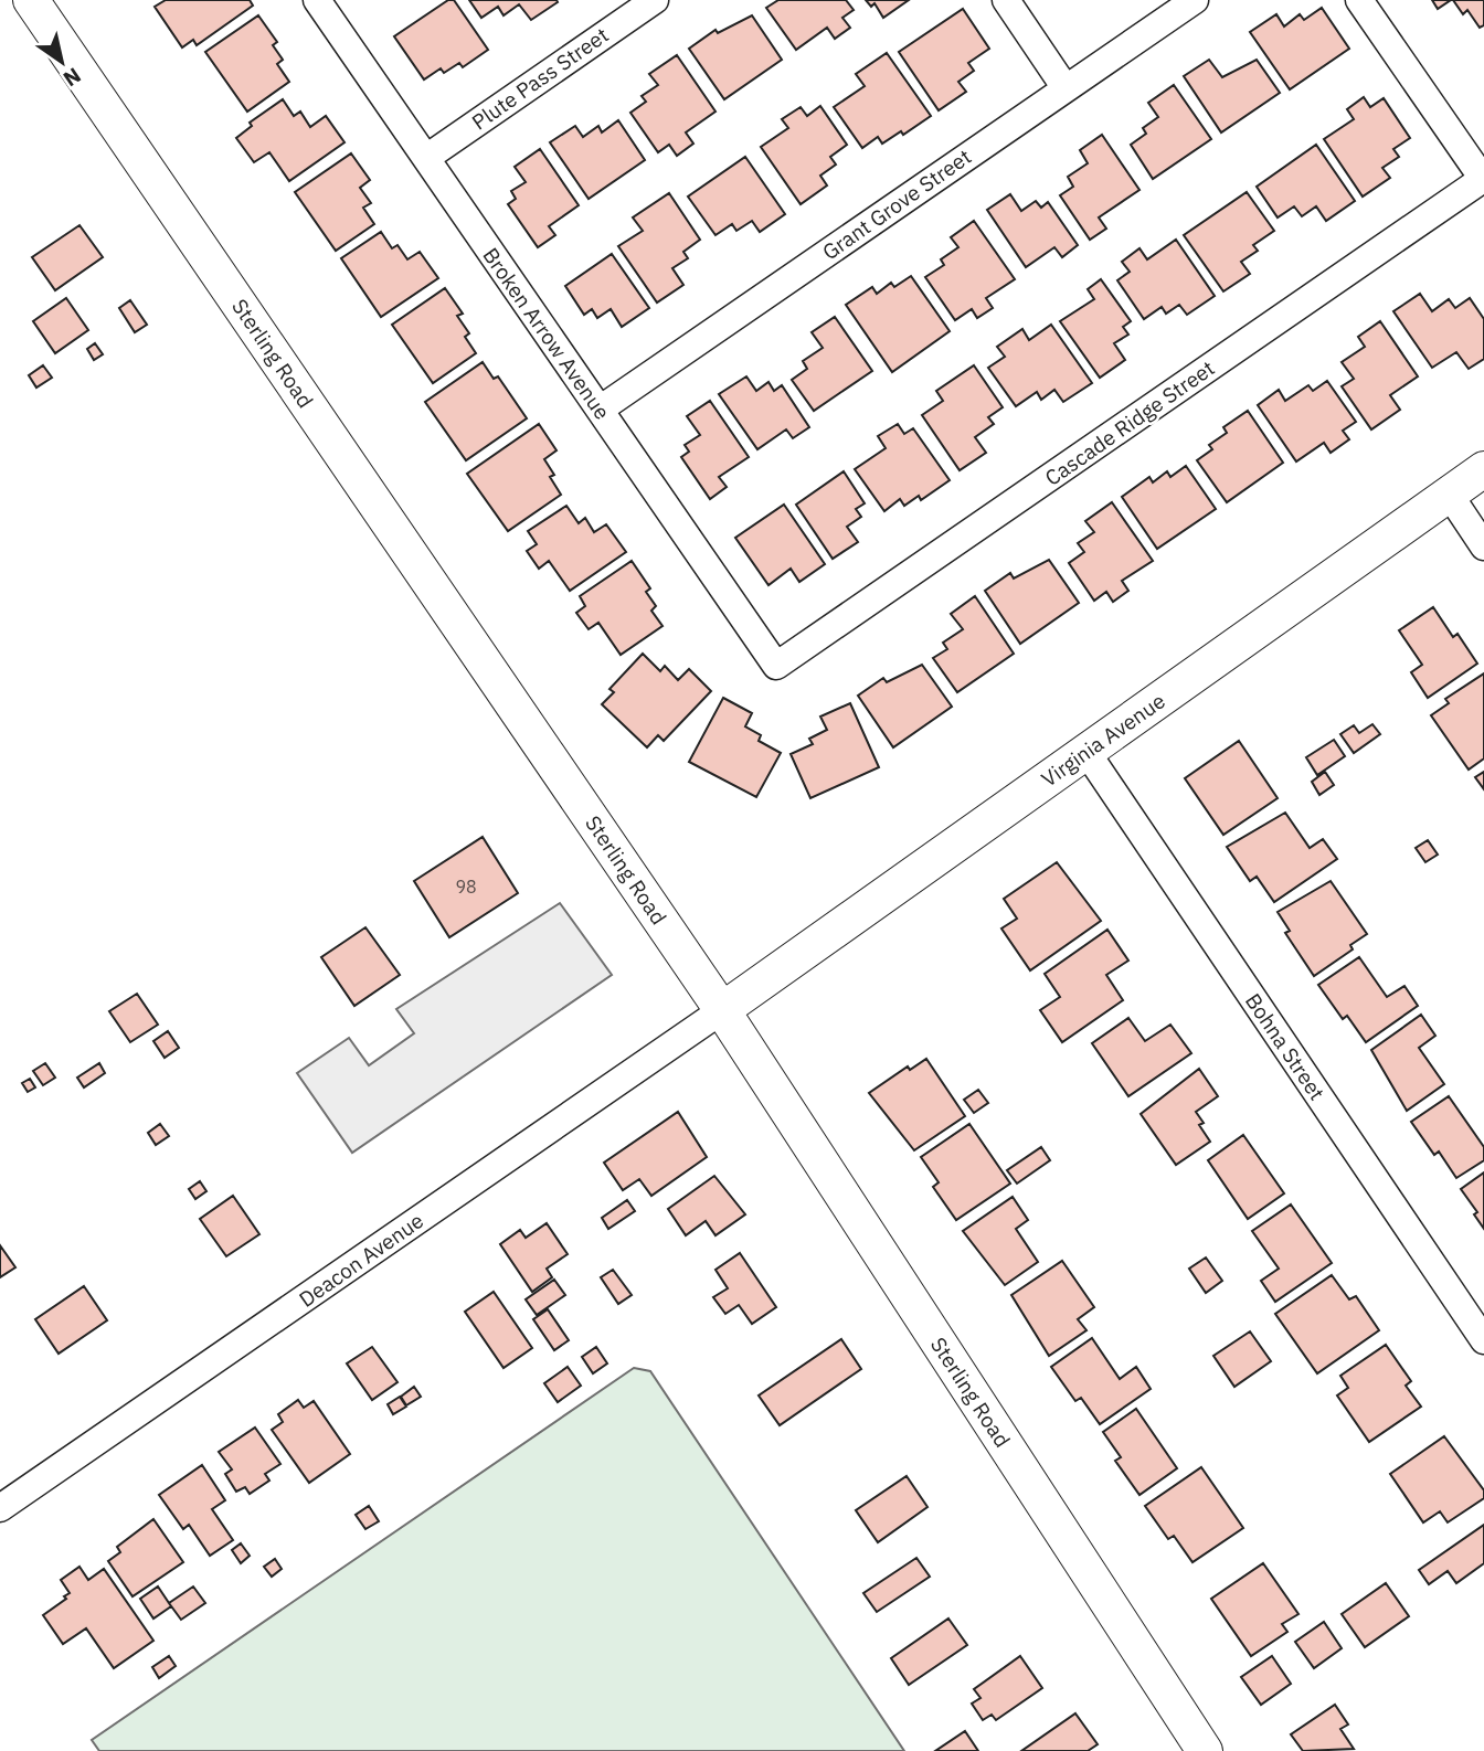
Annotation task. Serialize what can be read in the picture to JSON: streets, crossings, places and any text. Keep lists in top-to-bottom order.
{
  "streets": {
    "street": [
      "Plute Pass Street",
      "Grant Grove Street",
      "Broken Arrow Avenue",
      "Sterling Road",
      "Cascade Ridge Street",
      "Virginia Avenue",
      "Bohna Street",
      "Deacon Avenue"
    ]
  },
  "crossings": [
    ["Plute Pass Street", "Broken Arrow Avenue"],
    ["Grant Grove Street", "Broken Arrow Avenue"],
    ["Broken Arrow Avenue", "Cascade Ridge Street"],
    ["Sterling Road", "Virginia Avenue"],
    ["Sterling Road", "Deacon Avenue"],
    ["Virginia Avenue", "Bohna Street"],
    ["Virginia Avenue", "Deacon Avenue"]
  ],
  "house_numbers": ["98"],
  "north": "bottom right"
}
